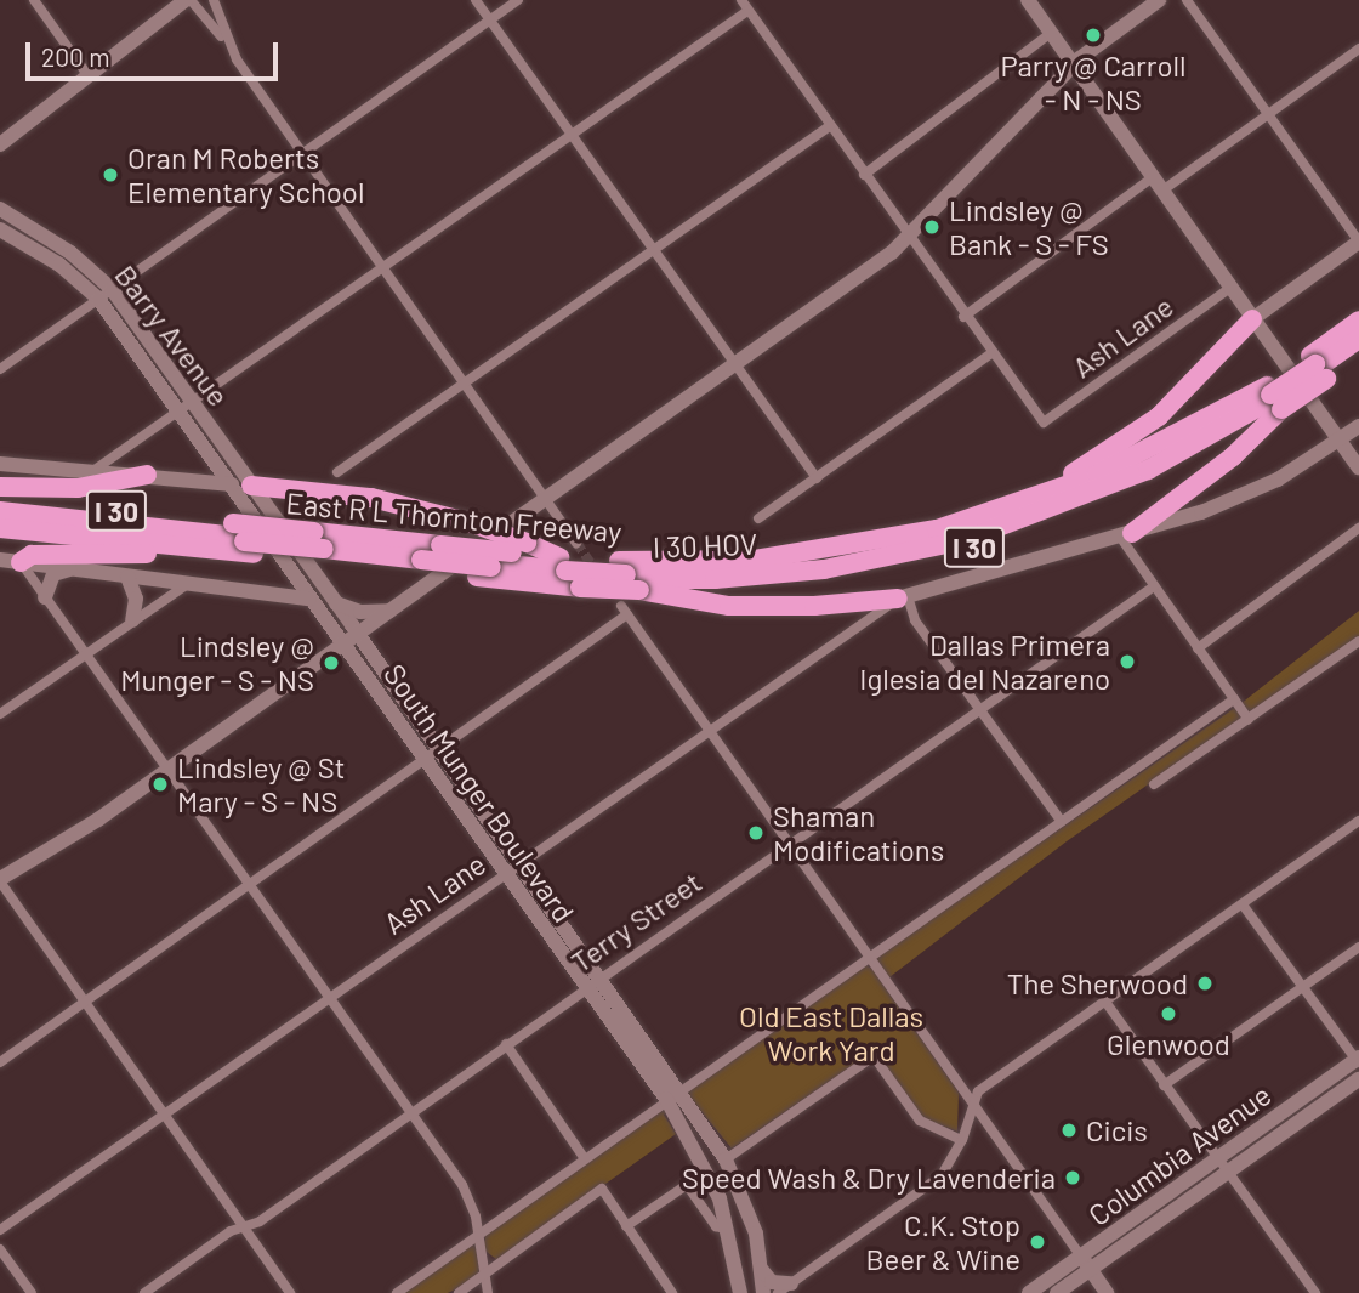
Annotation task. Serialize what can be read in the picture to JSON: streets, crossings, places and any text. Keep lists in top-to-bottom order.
{
  "streets": {
    "highway": ["I 30", "East R L Thornton Freeway"],
    "main road": ["Barry Avenue", "South Munger Boulevard", "Columbia Avenue"],
    "street": ["Ash Lane", "Terry Street"]
  },
  "crossings": [
    ["Barry Avenue", "East R L Thornton Freeway"],
    ["Barry Avenue", "South Munger Boulevard"],
    ["Ash Lane", "South Munger Boulevard"],
    ["East R L Thornton Freeway", "South Munger Boulevard"],
    ["South Munger Boulevard", "Terry Street"]
  ],
  "parks": ["Old East Dallas Work Yard"],
  "places": [
    "Parry @ Carroll - N - NS",
    "Oran M Roberts Elementary School",
    "Lindsley @ Bank - S - FS",
    "Dallas Primera Iglesia del Nazareno",
    "Lindsley @ Munger - S - NS",
    "Lindsley @ St Mary - S - NS",
    "Shaman Modifications",
    "The Sherwood",
    "Glenwood",
    "Cicis",
    "Speed Wash & Dry Lavenderia",
    "C.K. Stop Beer & Wine"
  ],
  "scale_bar": "200 m"
}
